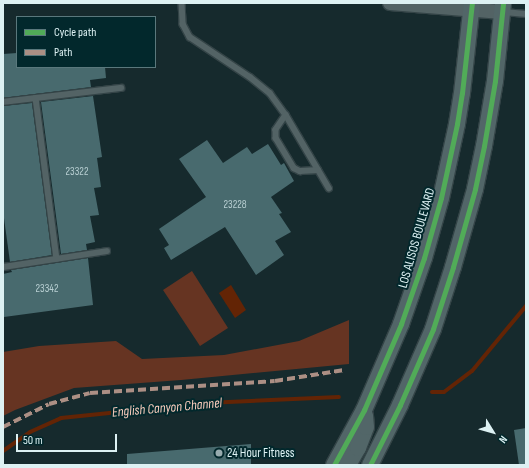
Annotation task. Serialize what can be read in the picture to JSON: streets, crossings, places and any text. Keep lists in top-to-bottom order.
{
  "streets": {
    "main road": ["LOS ALISOS BOULEVARD"]
  },
  "water": ["English Canyon Channel"],
  "places": ["24 Hour Fitness"],
  "house_numbers": ["23322", "23228", "23342"],
  "legend": ["Cycle path", "Path"],
  "scale_bar": "50 m",
  "north": "bottom right"
}
